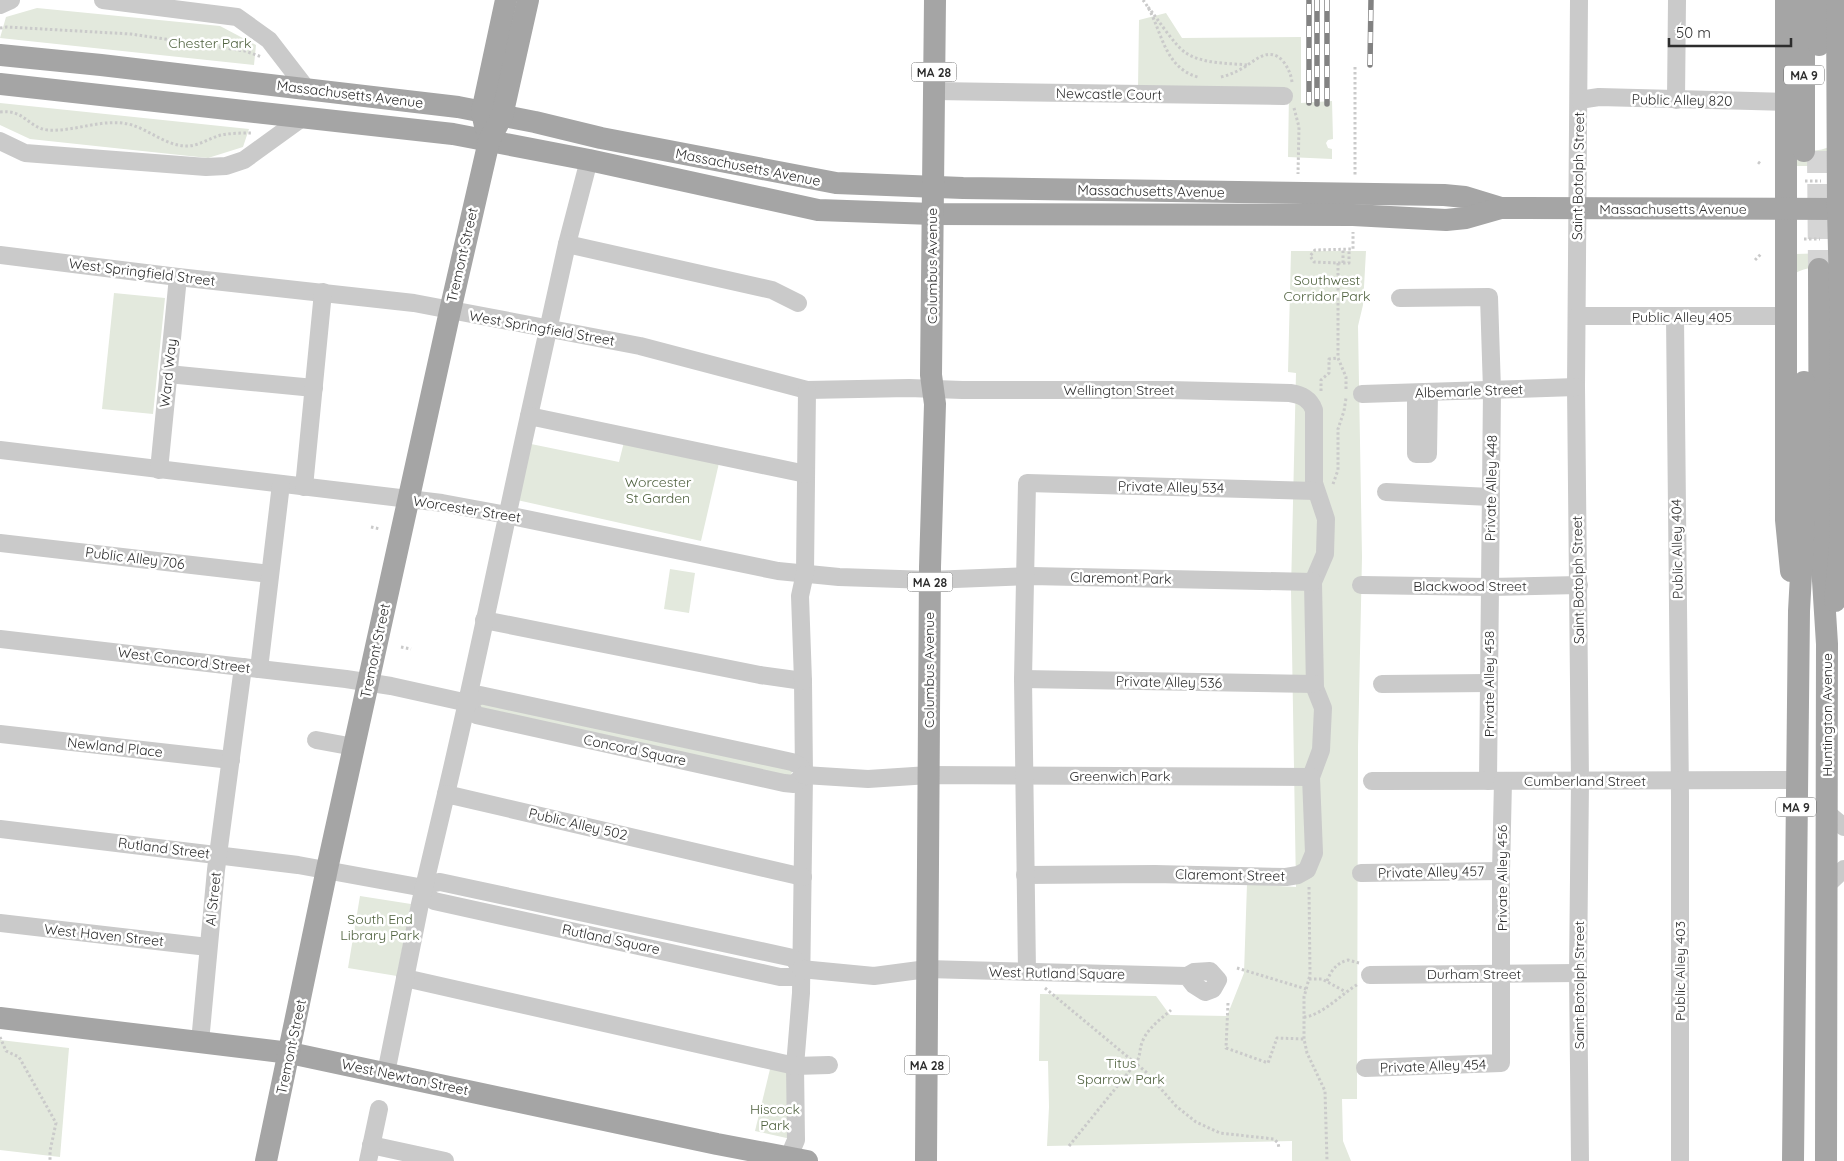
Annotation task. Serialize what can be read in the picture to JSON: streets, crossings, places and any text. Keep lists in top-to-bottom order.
{
  "streets": {
    "main road": [
      "MA 28",
      "MA 9",
      "Massachusetts Avenue",
      "Tremont Street",
      "Columbus Avenue",
      "Huntington Avenue",
      "West Newton Street"
    ],
    "street": [
      "Newcastle Court",
      "Public Alley 820",
      "Saint Botolph Street",
      "West Springfield Street",
      "Public Alley 405",
      "Ward Way",
      "Wellington Street",
      "Albemarle Street",
      "Private Alley 534",
      "Private Alley 448",
      "Worcester Street",
      "Public Alley 404",
      "Public Alley 706",
      "Claremont Park",
      "Blackwood Street",
      "West Concord Street",
      "Private Alley 536",
      "Private Alley 458",
      "Newland Place",
      "Concord Square",
      "Greenwich Park",
      "Cumberland Street",
      "Public Alley 502",
      "Rutland Street",
      "Private Alley 457",
      "Claremont Street",
      "Private Alley 456",
      "Al Street",
      "West Haven Street",
      "Rutland Square",
      "Public Alley 403",
      "West Rutland Square",
      "Durham Street",
      "Private Alley 454"
    ]
  },
  "crossings": [
    ["Massachusetts Avenue", "Saint Botolph Street"],
    ["Massachusetts Avenue", "Tremont Street"],
    ["Massachusetts Avenue", "Columbus Avenue"],
    ["Newcastle Court", "Columbus Avenue"],
    ["Public Alley 820", "Saint Botolph Street"],
    ["Saint Botolph Street", "Public Alley 405"],
    ["Saint Botolph Street", "Albemarle Street"],
    ["Saint Botolph Street", "Blackwood Street"],
    ["Saint Botolph Street", "Cumberland Street"],
    ["Saint Botolph Street", "Durham Street"],
    ["Tremont Street", "West Springfield Street"],
    ["Tremont Street", "Worcester Street"],
    ["Tremont Street", "West Concord Street"],
    ["Tremont Street", "Concord Square"],
    ["Tremont Street", "Rutland Street"],
    ["Tremont Street", "Rutland Square"],
    ["Tremont Street", "West Newton Street"],
    ["Columbus Avenue", "West Springfield Street"],
    ["Columbus Avenue", "Wellington Street"],
    ["Columbus Avenue", "Worcester Street"],
    ["Columbus Avenue", "Claremont Park"],
    ["Columbus Avenue", "Concord Square"],
    ["Columbus Avenue", "Greenwich Park"],
    ["Columbus Avenue", "Rutland Square"],
    ["Columbus Avenue", "West Rutland Square"],
    ["West Springfield Street", "Ward Way"],
    ["West Springfield Street", "Wellington Street"],
    ["Public Alley 405", "Public Alley 404"],
    ["Ward Way", "Worcester Street"],
    ["Wellington Street", "Claremont Street"],
    ["Albemarle Street", "Private Alley 448"],
    ["Private Alley 534", "Claremont Park"],
    ["Private Alley 534", "Claremont Street"],
    ["Private Alley 448", "Blackwood Street"],
    ["Private Alley 448", "Private Alley 458"],
    ["Worcester Street", "Claremont Park"],
    ["Worcester Street", "Al Street"],
    ["Public Alley 404", "Cumberland Street"],
    ["Public Alley 404", "Public Alley 403"],
    ["Public Alley 706", "Al Street"],
    ["Claremont Park", "Claremont Street"],
    ["Blackwood Street", "Private Alley 458"],
    ["West Concord Street", "Concord Square"],
    ["West Concord Street", "Al Street"],
    ["Private Alley 536", "Claremont Street"],
    ["Private Alley 458", "Cumberland Street"],
    ["Private Alley 458", "Private Alley 456"],
    ["Huntington Avenue", "Cumberland Street"],
    ["Newland Place", "Al Street"],
    ["Concord Square", "Greenwich Park"],
    ["Greenwich Park", "Claremont Street"],
    ["Cumberland Street", "Private Alley 456"],
    ["Cumberland Street", "Public Alley 403"],
    ["Rutland Street", "Al Street"],
    ["Rutland Street", "Rutland Square"],
    ["Private Alley 457", "Private Alley 456"],
    ["Private Alley 456", "Durham Street"],
    ["Private Alley 456", "Private Alley 454"],
    ["Al Street", "West Haven Street"],
    ["Al Street", "West Newton Street"],
    ["Rutland Square", "West Rutland Square"]
  ],
  "parks": [
    "Chester Park",
    "Southwest Corridor Park",
    "Worcester St Garden",
    "South End Library Park",
    "Titus Sparrow Park",
    "Hiscock Park"
  ],
  "scale_bar": "50 m"
}
